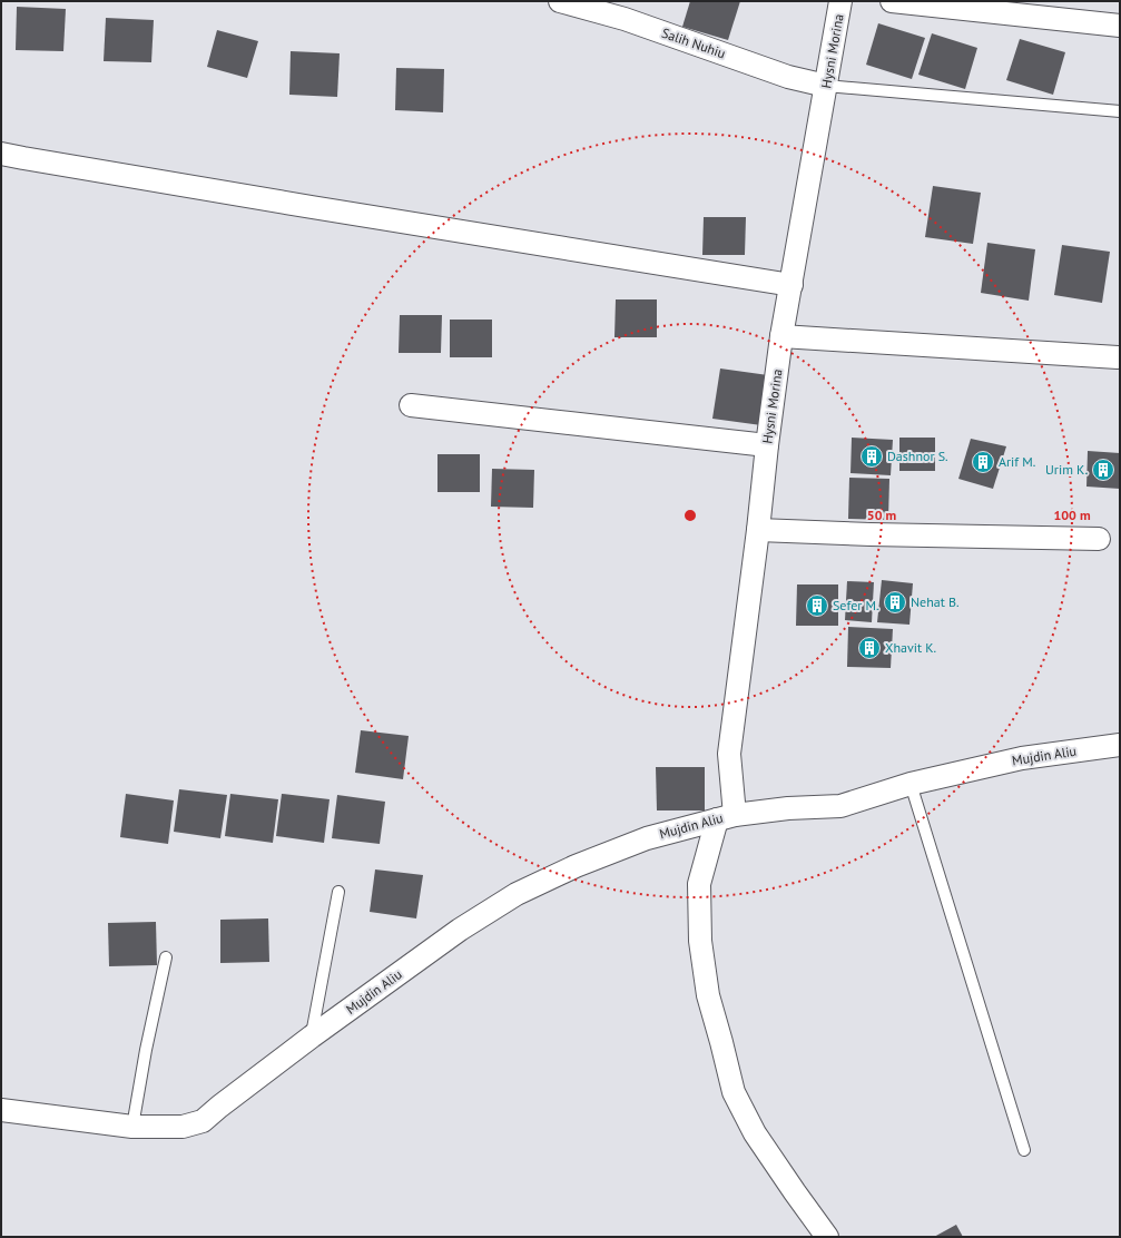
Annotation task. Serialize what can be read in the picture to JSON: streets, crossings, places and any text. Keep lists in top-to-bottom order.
{
  "streets": {
    "street": ["Salih Nuhiu", "Hysni Morina", "Mujdin Aliu"]
  },
  "crossings": [
    ["Salih Nuhiu", "Hysni Morina"],
    ["Hysni Morina", "Mujdin Aliu"]
  ],
  "places": {
    "building": [
      "Dashnor S.",
      "Arif M.",
      "Urim K.",
      "Nehat B.",
      "Sefer M.",
      "Xhavit K."
    ]
  },
  "rings": ["50 m", "100 m"]
}
